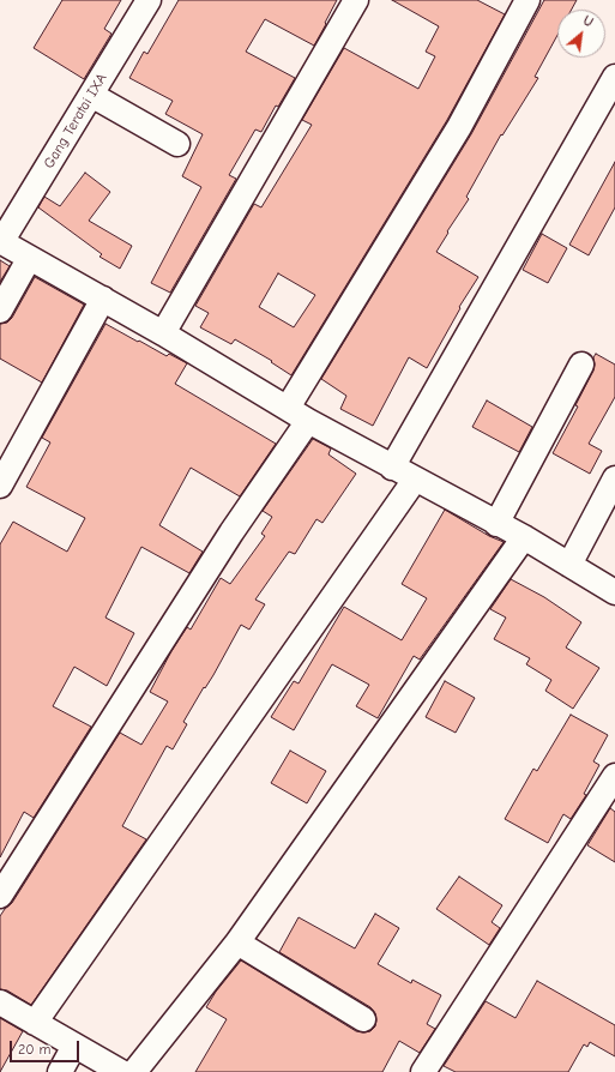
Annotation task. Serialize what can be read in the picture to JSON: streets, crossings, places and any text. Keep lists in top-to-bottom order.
{
  "streets": {
    "street": ["Gang Teratai IXA"]
  },
  "scale_bar": "20 m",
  "north": "top right"
}
